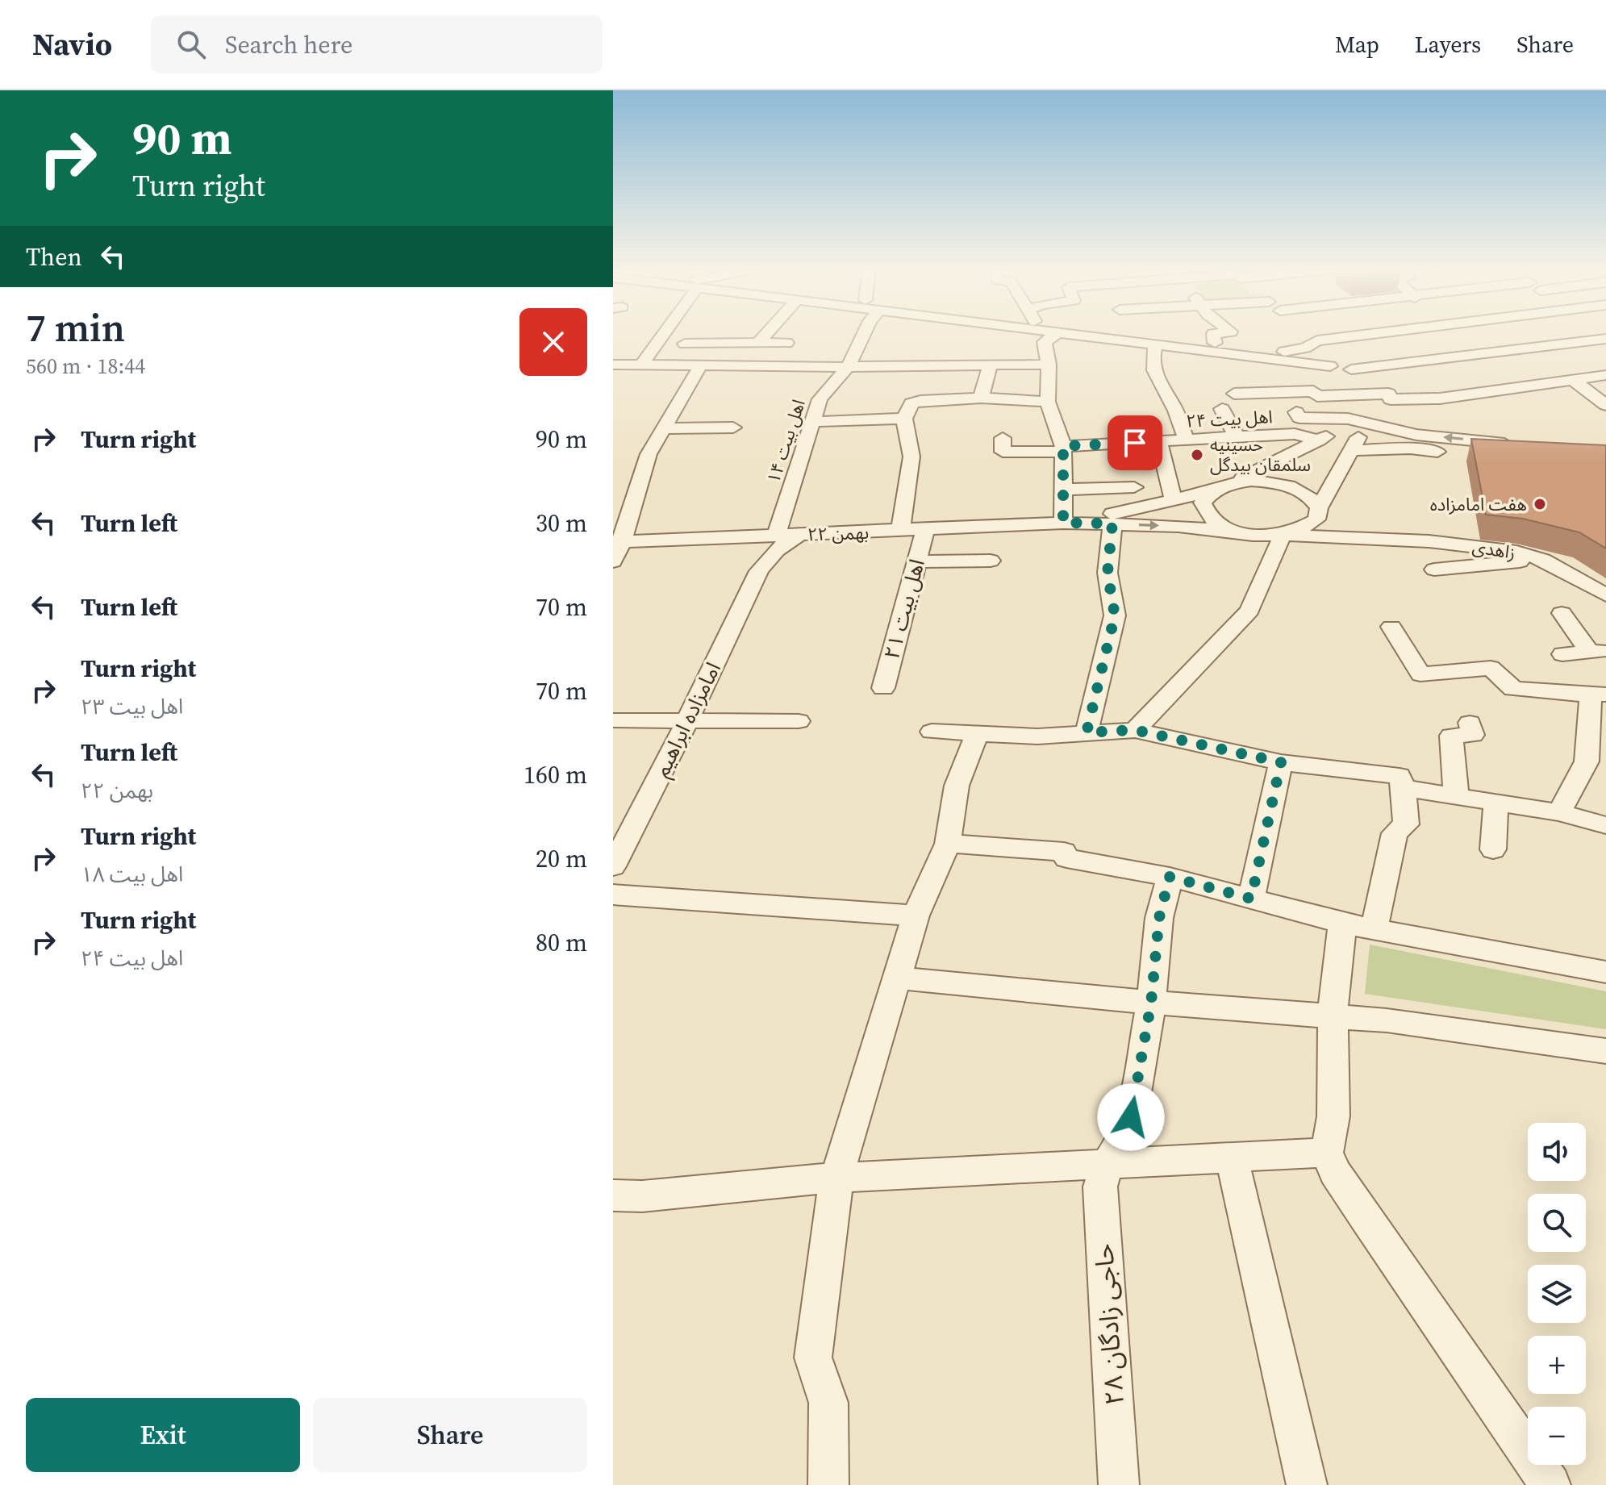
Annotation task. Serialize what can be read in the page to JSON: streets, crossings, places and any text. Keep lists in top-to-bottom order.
{
  "streets": {
    "street": [
      "اهل بیت ۲۴",
      "اهل بیت ۱۴",
      "۲۲ بهمن",
      "زاهدی",
      "اهل بیت ۲۱",
      "امامزاده ابراهیم",
      "حاجی زادگان ۲۸"
    ]
  },
  "crossings": [
    ["اهل بیت ۱۴", "۲۲ بهمن"],
    ["۲۲ بهمن", "زاهدی"],
    ["۲۲ بهمن", "اهل بیت ۲۱"],
    ["۲۲ بهمن", "امامزاده ابراهیم"]
  ],
  "places": ["حسینیه سلمقان بیدگل", "هفت امامزاده"],
  "page": {
    "header": "Navio",
    "search": "Search here",
    "nav": ["Map", "Layers", "Share"],
    "turn": ["90 m", "Turn right"],
    "then": "Then",
    "heading": ["7 min", "560 m · 18:44"],
    "list": [
      {
        "name": "Turn right",
        "value": "90 m"
      },
      {
        "name": "Turn left",
        "value": "30 m"
      },
      {
        "name": "Turn left",
        "value": "70 m"
      },
      {
        "name": "Turn right",
        "note": "اهل بیت ۲۳",
        "value": "70 m"
      },
      {
        "name": "Turn left",
        "note": "۲۲ بهمن",
        "value": "160 m"
      },
      {
        "name": "Turn right",
        "note": "اهل بیت ۱۸",
        "value": "20 m"
      },
      {
        "name": "Turn right",
        "note": "اهل بیت ۲۴",
        "value": "80 m"
      }
    ],
    "map_buttons": ["+", "−"],
    "buttons": ["Exit", "Share"]
  }
}
